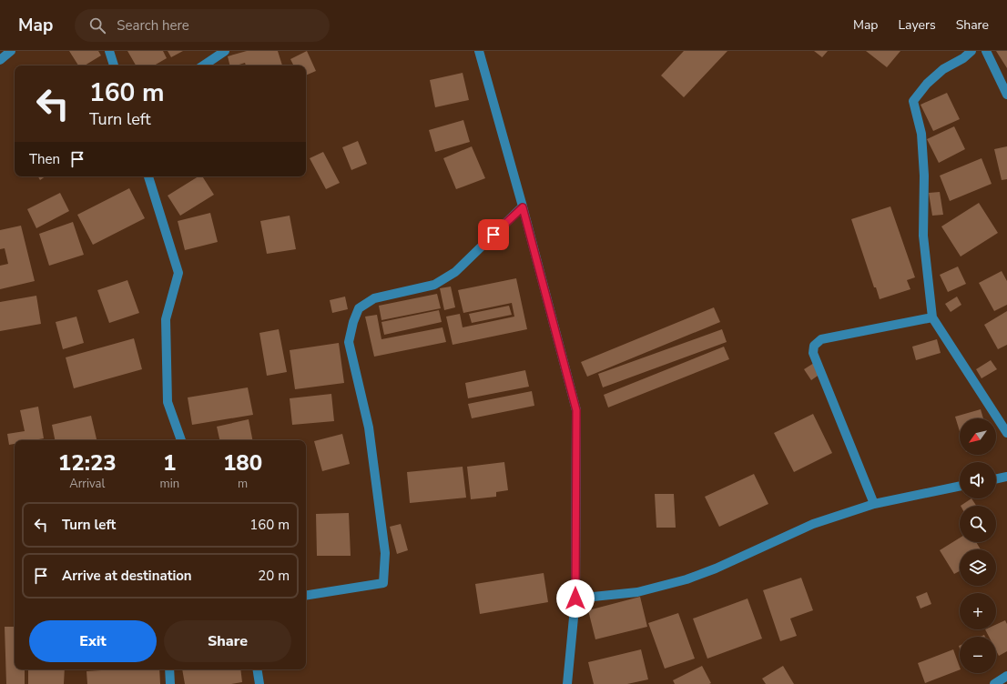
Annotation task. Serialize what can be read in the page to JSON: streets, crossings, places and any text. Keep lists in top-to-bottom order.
{
  "north": "bottom left",
  "page": {
    "header": "Map",
    "search": "Search here",
    "nav": ["Map", "Layers", "Share"],
    "turn": ["160 m", "Turn left"],
    "then": "Then",
    "map_buttons": ["+", "−"],
    "eta": [
      "12:23",
      "Arrival",
      "1",
      "min",
      "180",
      "m"
    ],
    "list": [
      {
        "name": "Turn left",
        "value": "160 m"
      },
      {
        "name": "Arrive at destination",
        "value": "20 m"
      }
    ],
    "buttons": ["Exit", "Share"]
  }
}
